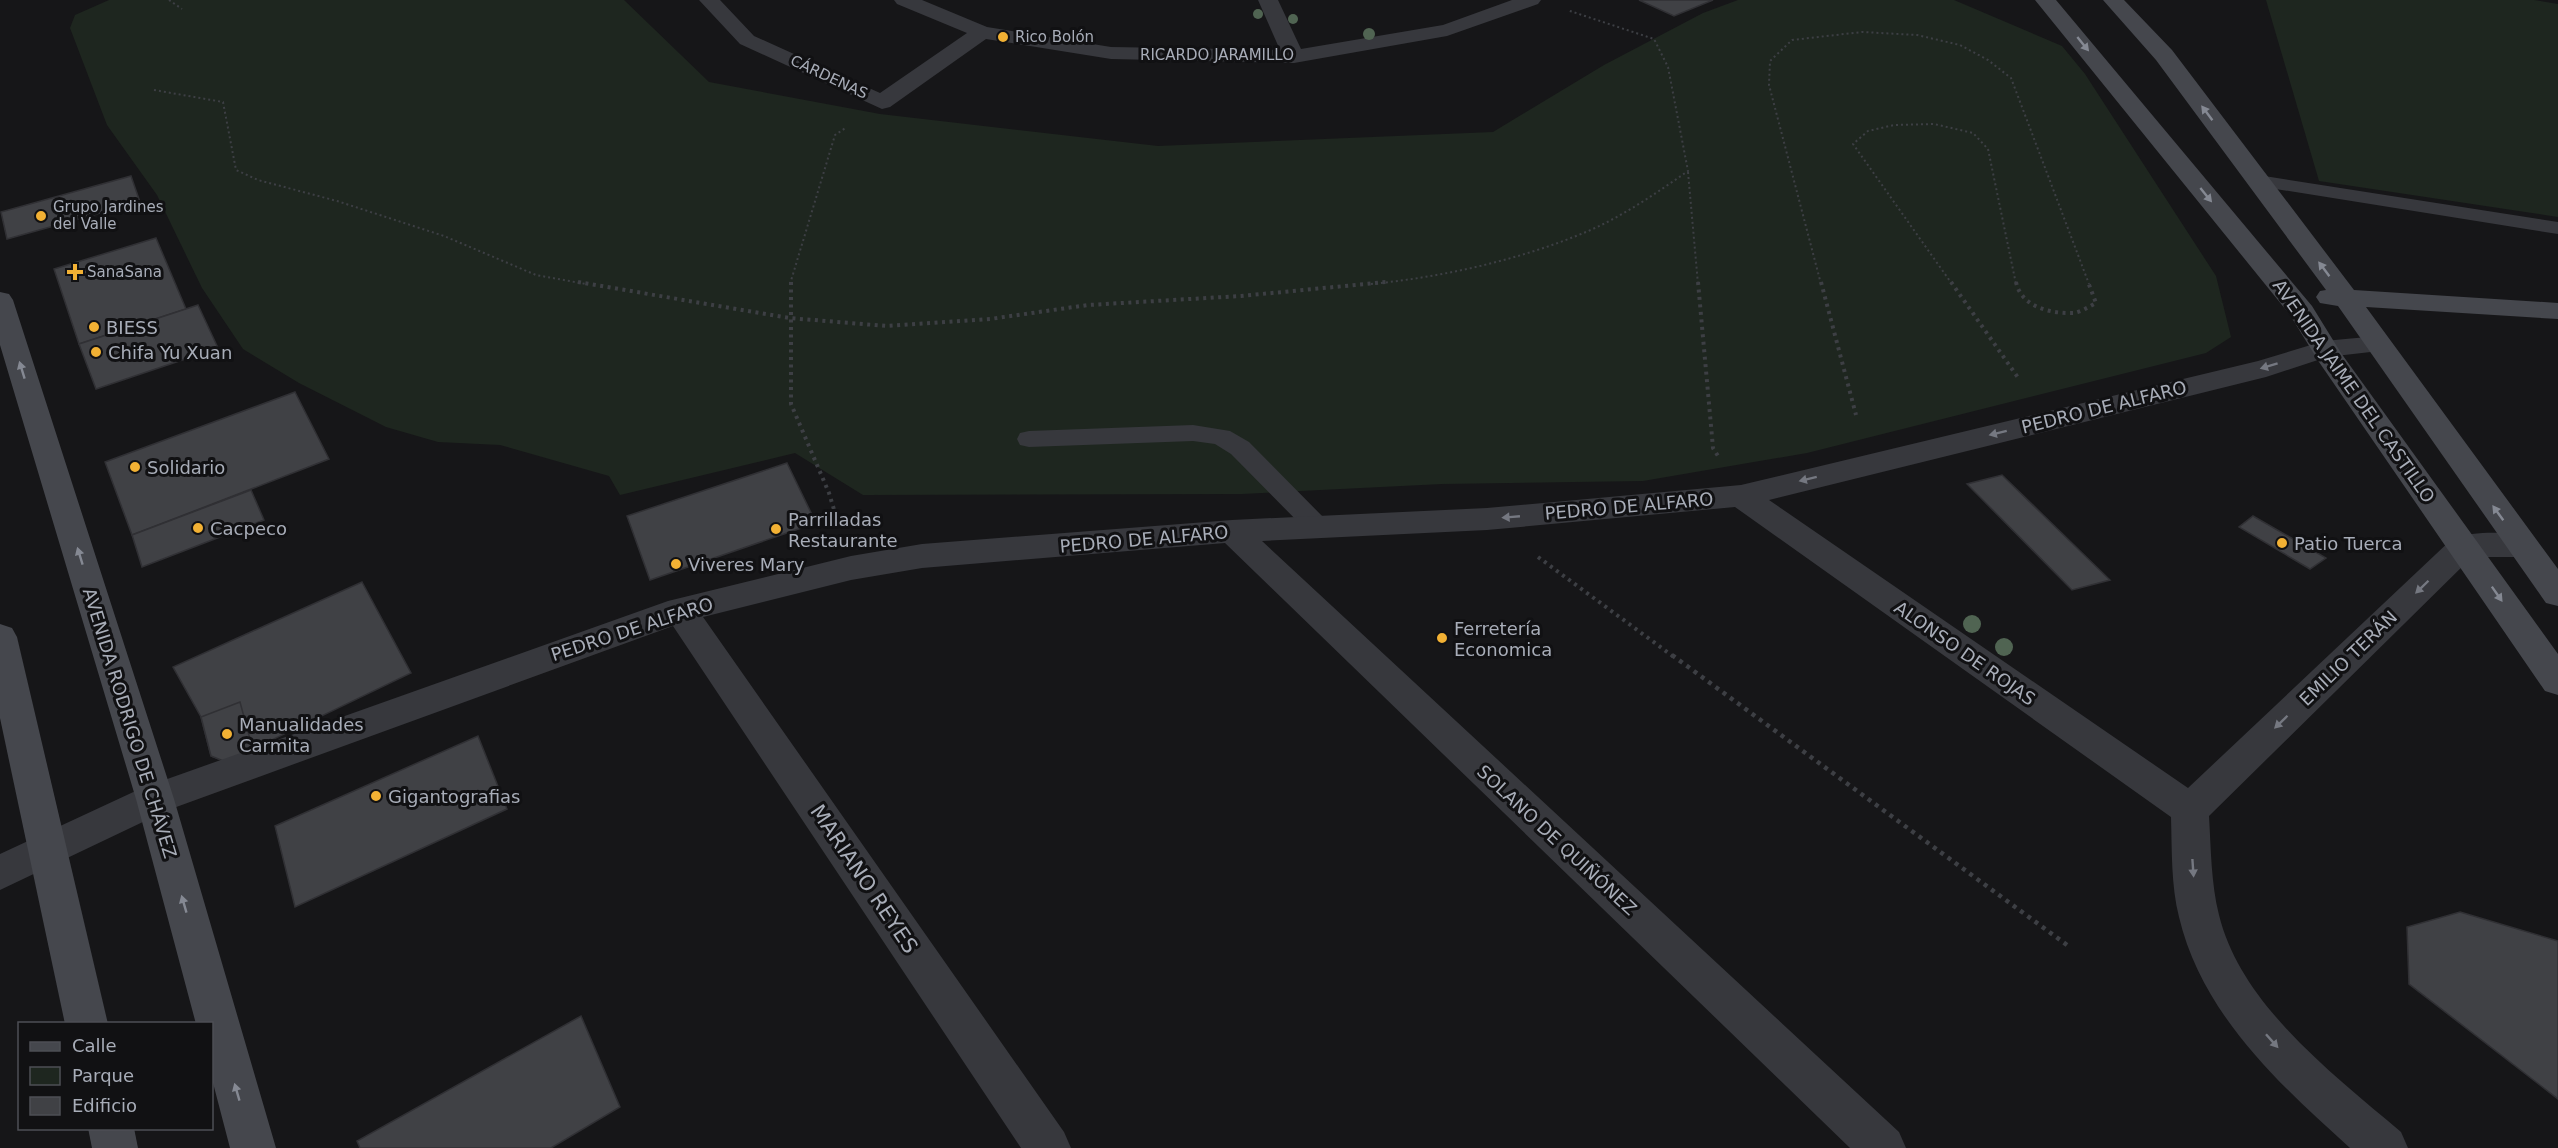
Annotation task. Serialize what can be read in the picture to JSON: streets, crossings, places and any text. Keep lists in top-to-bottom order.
{
  "streets": {
    "main road": ["AVENIDA JAIME DEL CASTILLO", "AVENIDA RODRIGO DE CHÁVEZ"],
    "street": [
      "RICARDO JARAMILLO",
      "CÁRDENAS",
      "PEDRO DE ALFARO",
      "ALONSO DE ROJAS",
      "EMILIO TERÁN",
      "SOLANO DE QUIÑÓNEZ",
      "MARIANO REYES"
    ]
  },
  "crossings": [
    ["RICARDO JARAMILLO", "CÁRDENAS"],
    ["AVENIDA JAIME DEL CASTILLO", "PEDRO DE ALFARO"],
    ["AVENIDA JAIME DEL CASTILLO", "EMILIO TERÁN"],
    ["PEDRO DE ALFARO", "ALONSO DE ROJAS"],
    ["PEDRO DE ALFARO", "AVENIDA RODRIGO DE CHÁVEZ"],
    ["PEDRO DE ALFARO", "SOLANO DE QUIÑÓNEZ"],
    ["PEDRO DE ALFARO", "MARIANO REYES"],
    ["ALONSO DE ROJAS", "EMILIO TERÁN"]
  ],
  "one_way": ["EMILIO TERÁN"],
  "places": {
    "other": [
      "Rico Bolón",
      "Grupo Jardines del Valle",
      "BIESS",
      "Chifa Yu Xuan",
      "Solidario",
      "Cacpeco",
      "Parrilladas Restaurante",
      "Patio Tuerca",
      "Viveres Mary",
      "Ferretería Economica",
      "Manualidades Carmita",
      "Gigantografias"
    ],
    "health": ["SanaSana"]
  },
  "legend": ["Calle", "Parque", "Edificio"]
}
